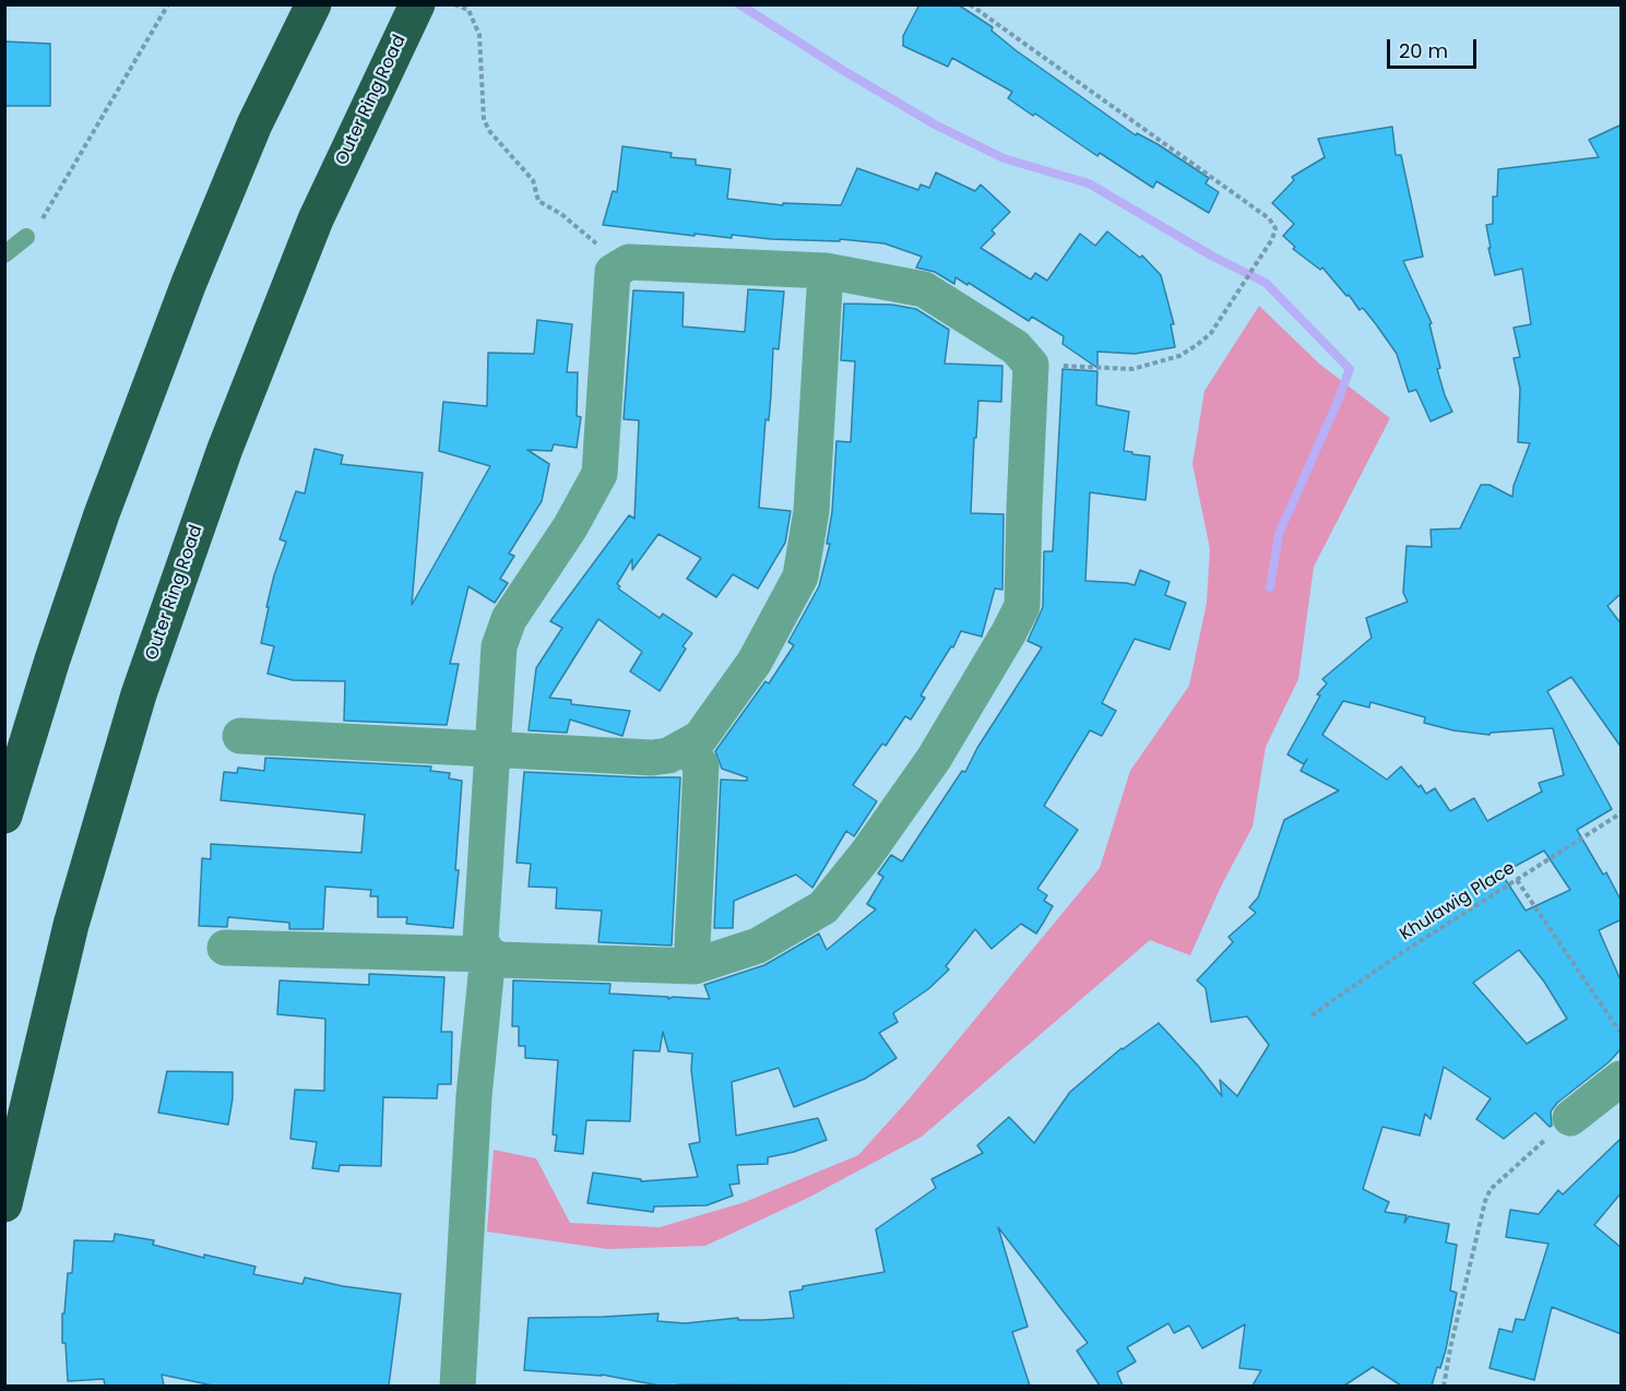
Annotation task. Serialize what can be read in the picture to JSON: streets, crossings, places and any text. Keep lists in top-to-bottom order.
{
  "streets": {
    "highway": ["Outer Ring Road"],
    "path": ["Khulawig Place"]
  },
  "scale_bar": "20 m"
}
